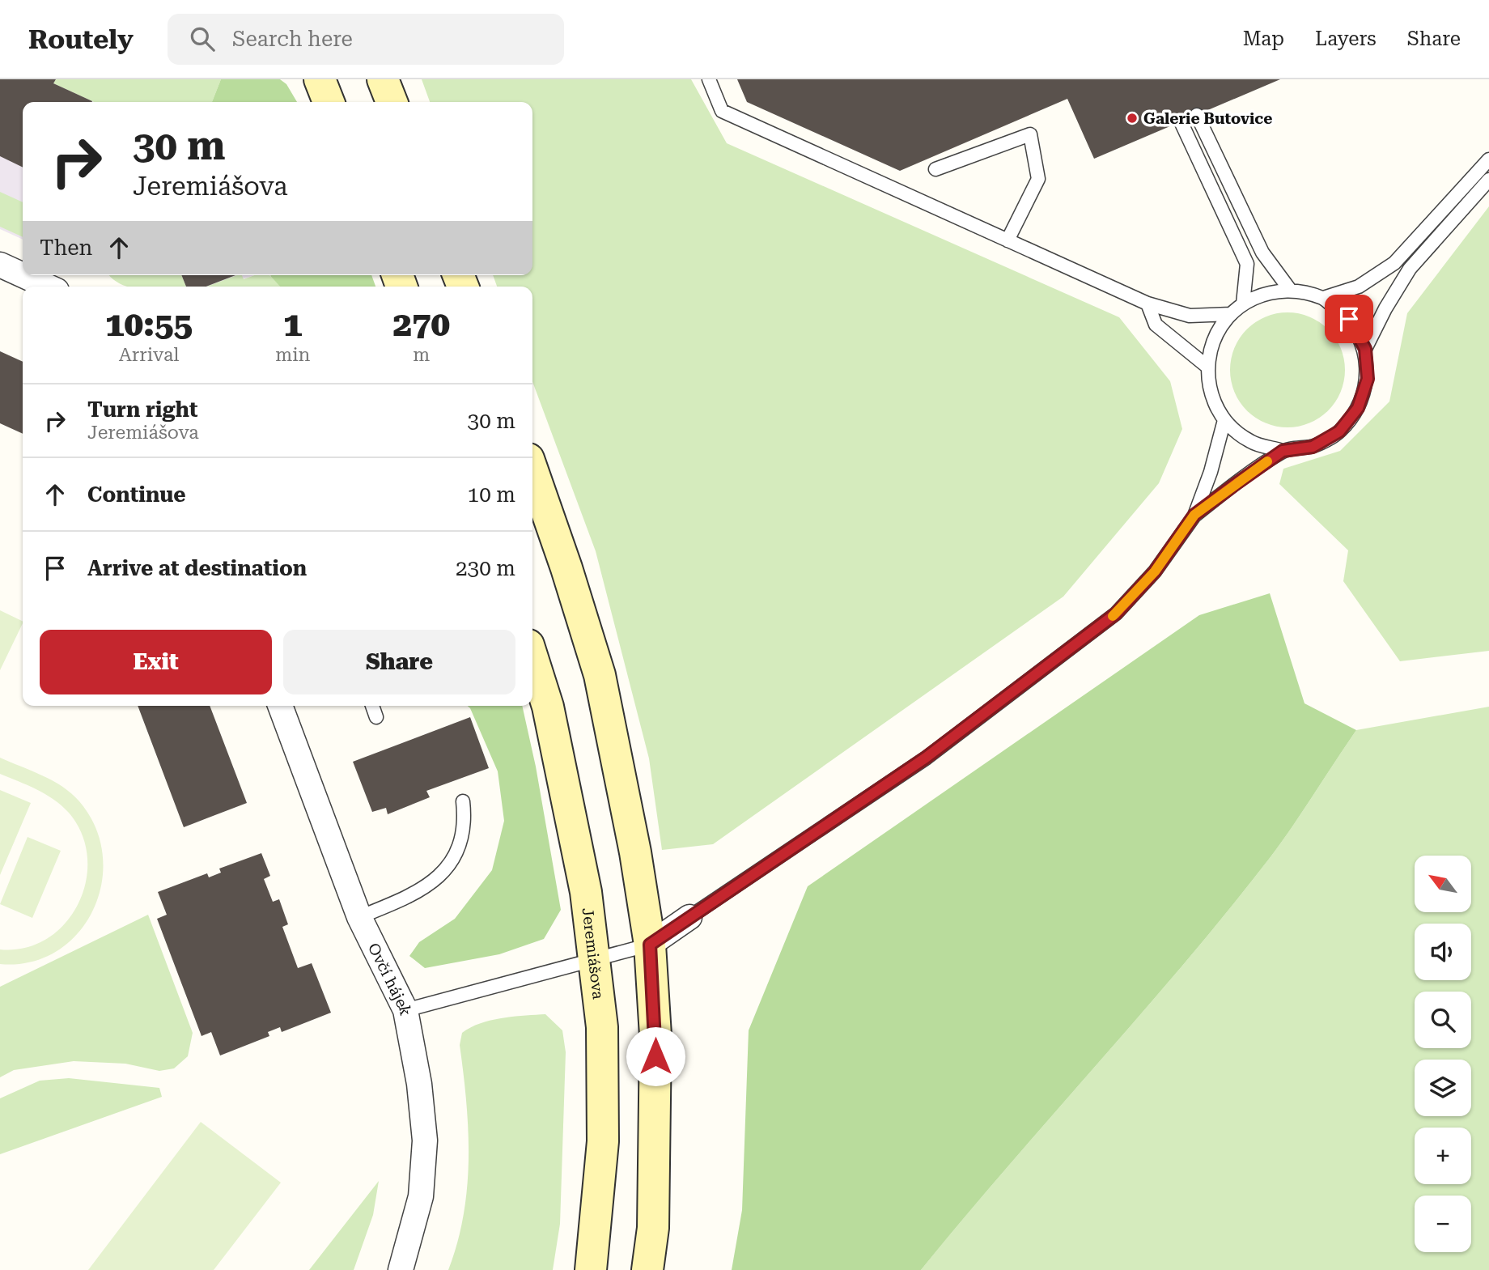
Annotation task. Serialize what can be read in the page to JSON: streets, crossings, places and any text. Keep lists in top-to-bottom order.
{
  "streets": {
    "main road": ["Jeremiášova"],
    "street": ["Ovčí hájek"]
  },
  "places": ["Galerie Butovice"],
  "north": "top left",
  "page": {
    "header": "Routely",
    "search": "Search here",
    "nav": ["Map", "Layers", "Share"],
    "turn": ["30 m", "Jeremiášova"],
    "then": "Then",
    "eta": [
      "10:55",
      "Arrival",
      "1",
      "min",
      "270",
      "m"
    ],
    "list": [
      {
        "name": "Turn right",
        "note": "Jeremiášova",
        "value": "30 m"
      },
      {
        "name": "Continue",
        "value": "10 m"
      },
      {
        "name": "Arrive at destination",
        "value": "230 m"
      }
    ],
    "buttons": ["Exit", "Share"],
    "map_buttons": ["+", "−"]
  }
}
